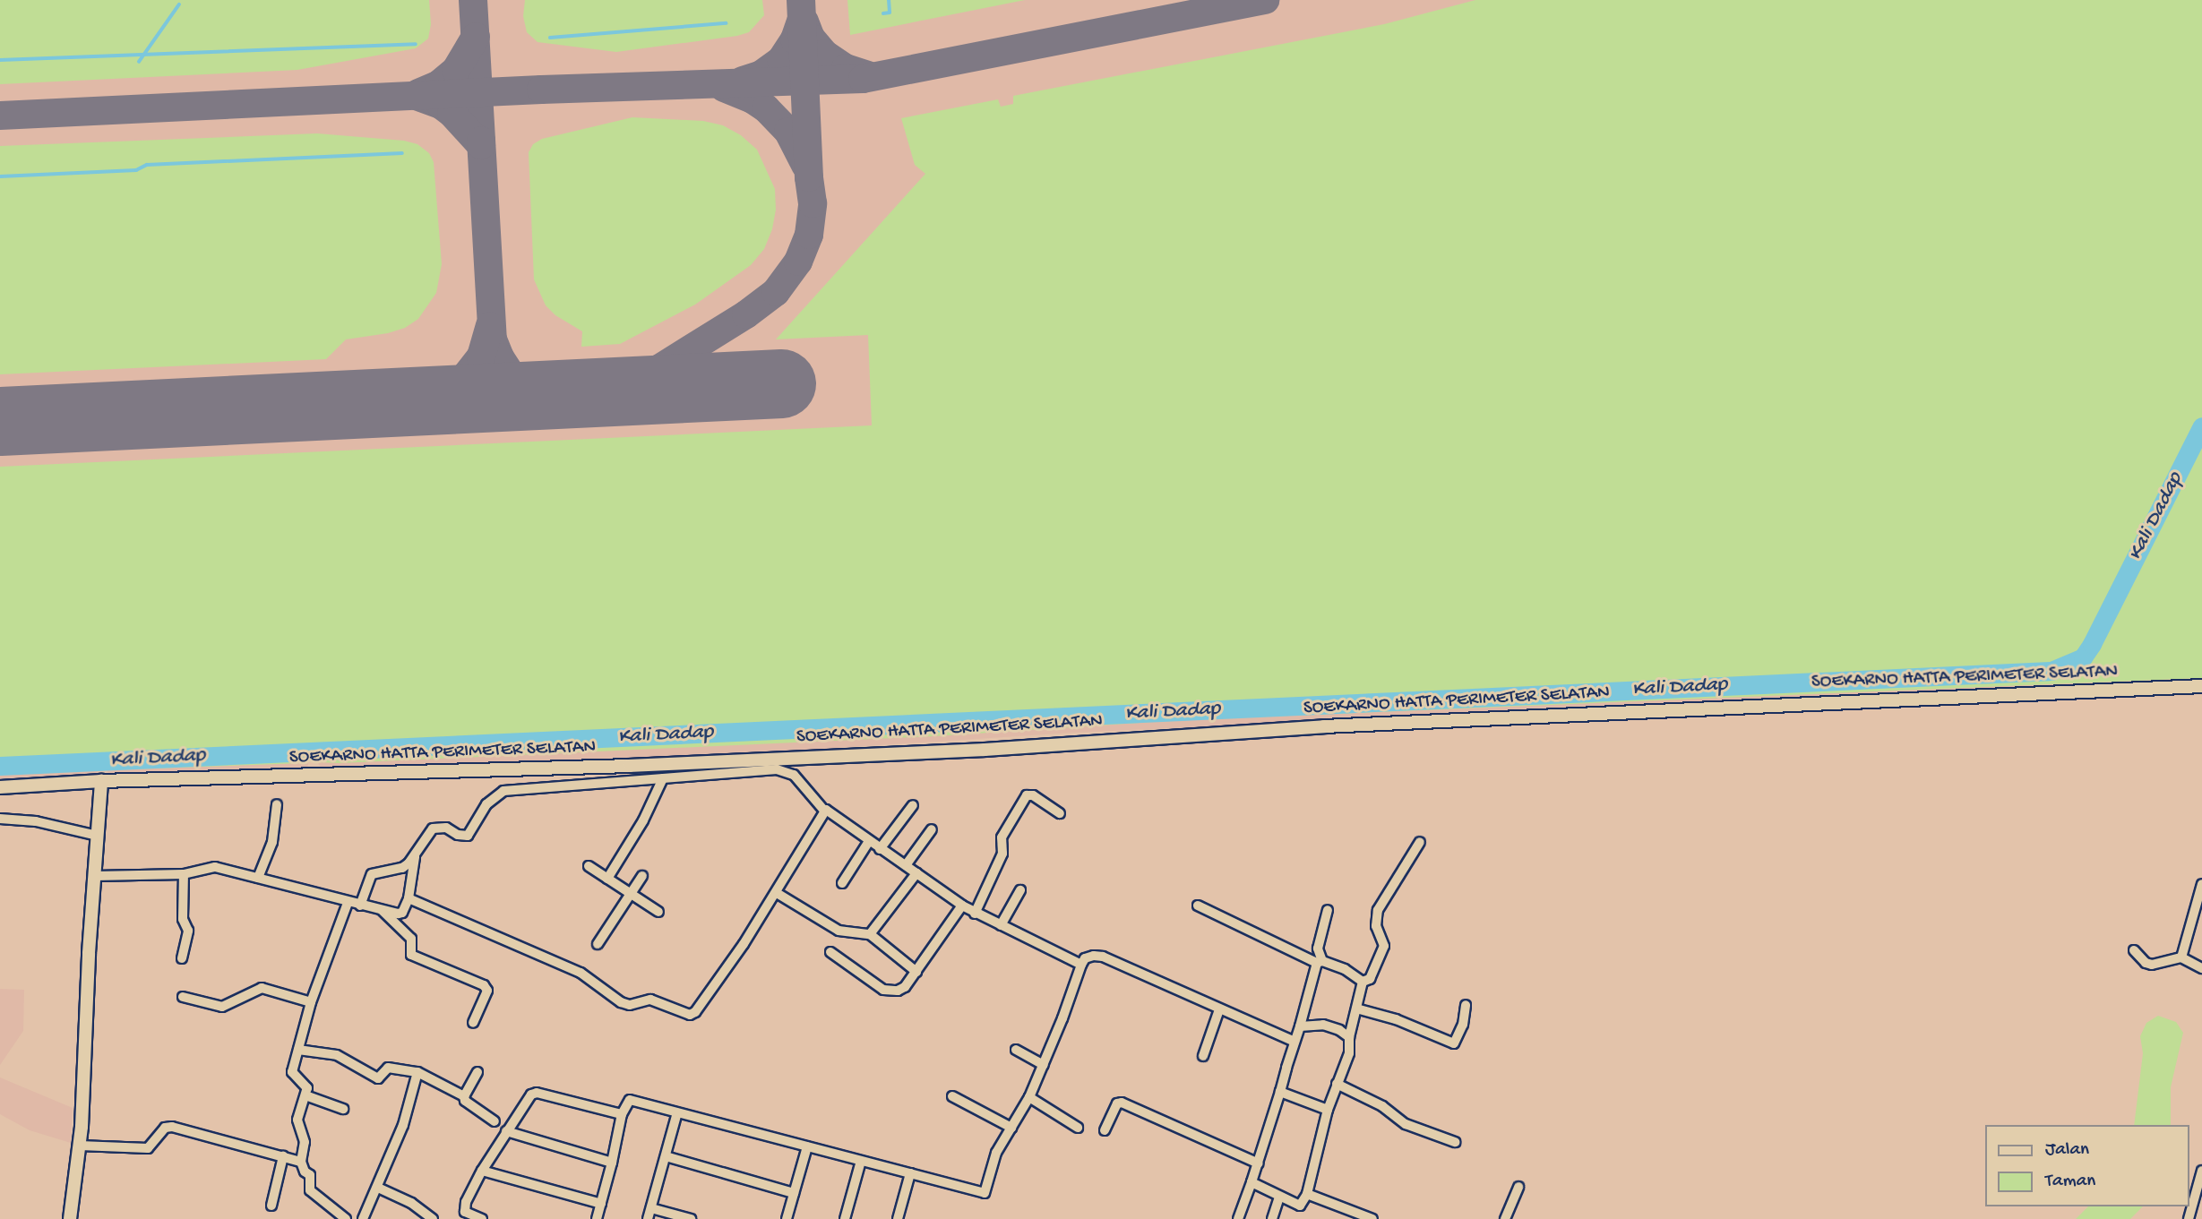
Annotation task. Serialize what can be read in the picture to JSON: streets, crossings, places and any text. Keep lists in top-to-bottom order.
{
  "streets": {
    "main road": ["SOEKARNO HATTA PERIMETER SELATAN"]
  },
  "water": ["Kali Dadap"],
  "legend": ["Jalan", "Taman"]
}
